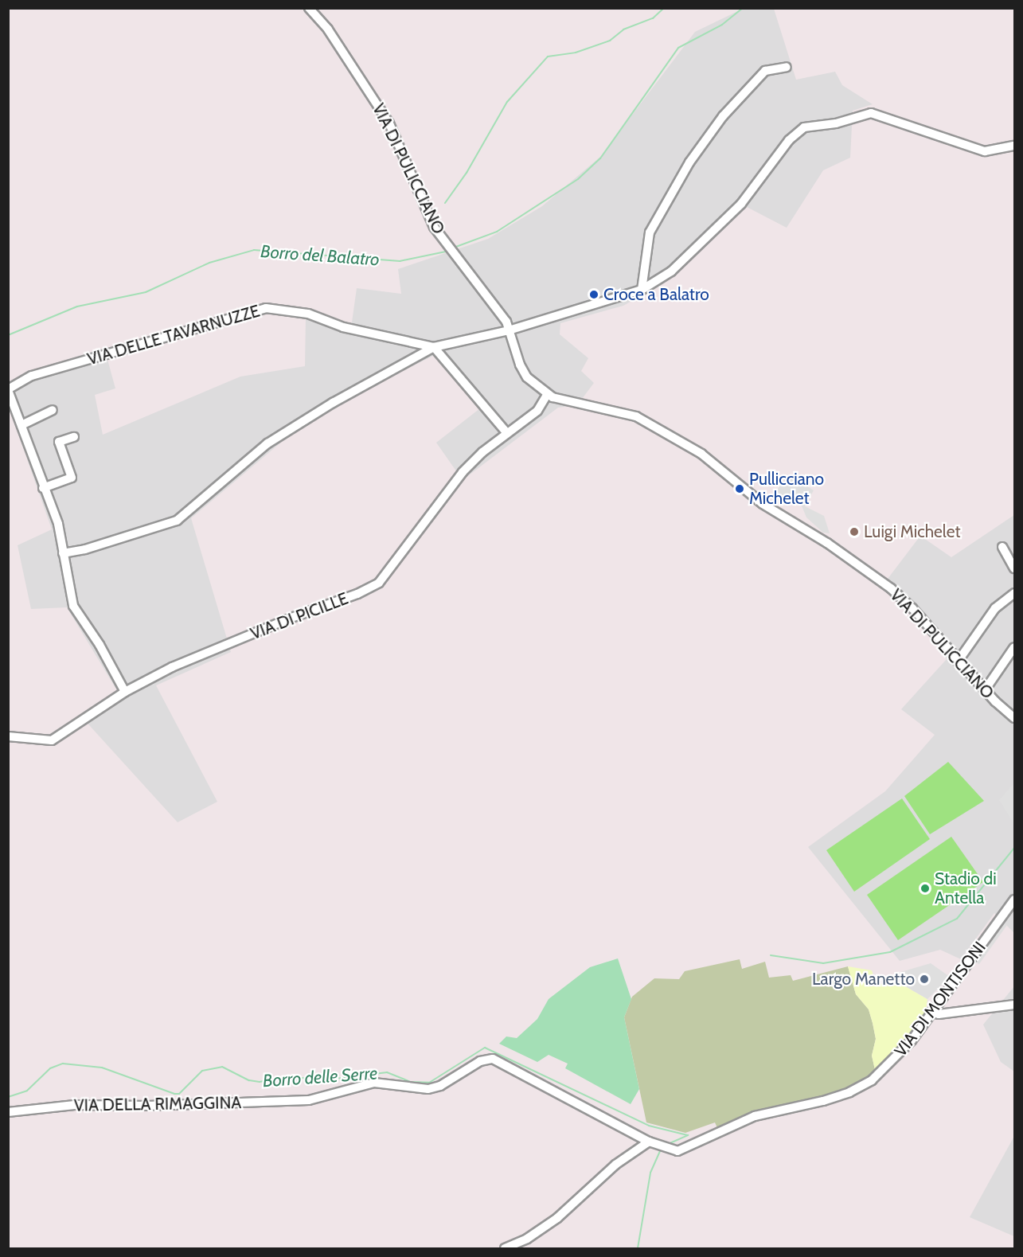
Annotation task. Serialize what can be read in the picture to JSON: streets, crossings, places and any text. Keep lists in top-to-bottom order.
{
  "streets": {
    "street": [
      "VIA DI PULICCIANO",
      "VIA DELLE TAVARNUZZE",
      "VIA DI PICILLE",
      "VIA DI MONTISONI",
      "VIA DELLA RIMAGGINA"
    ]
  },
  "crossings": [
    ["VIA DI PULICCIANO", "VIA DELLE TAVARNUZZE"],
    ["VIA DI PULICCIANO", "VIA DI PICILLE"],
    ["VIA DI MONTISONI", "VIA DELLA RIMAGGINA"]
  ],
  "water": ["Borro del Balatro", "Borro delle Serre"],
  "places": [
    "Croce a Balatro",
    "Pullicciano Michelet",
    "Luigi Michelet",
    "Stadio di Antella",
    "Largo Manetto"
  ]
}
